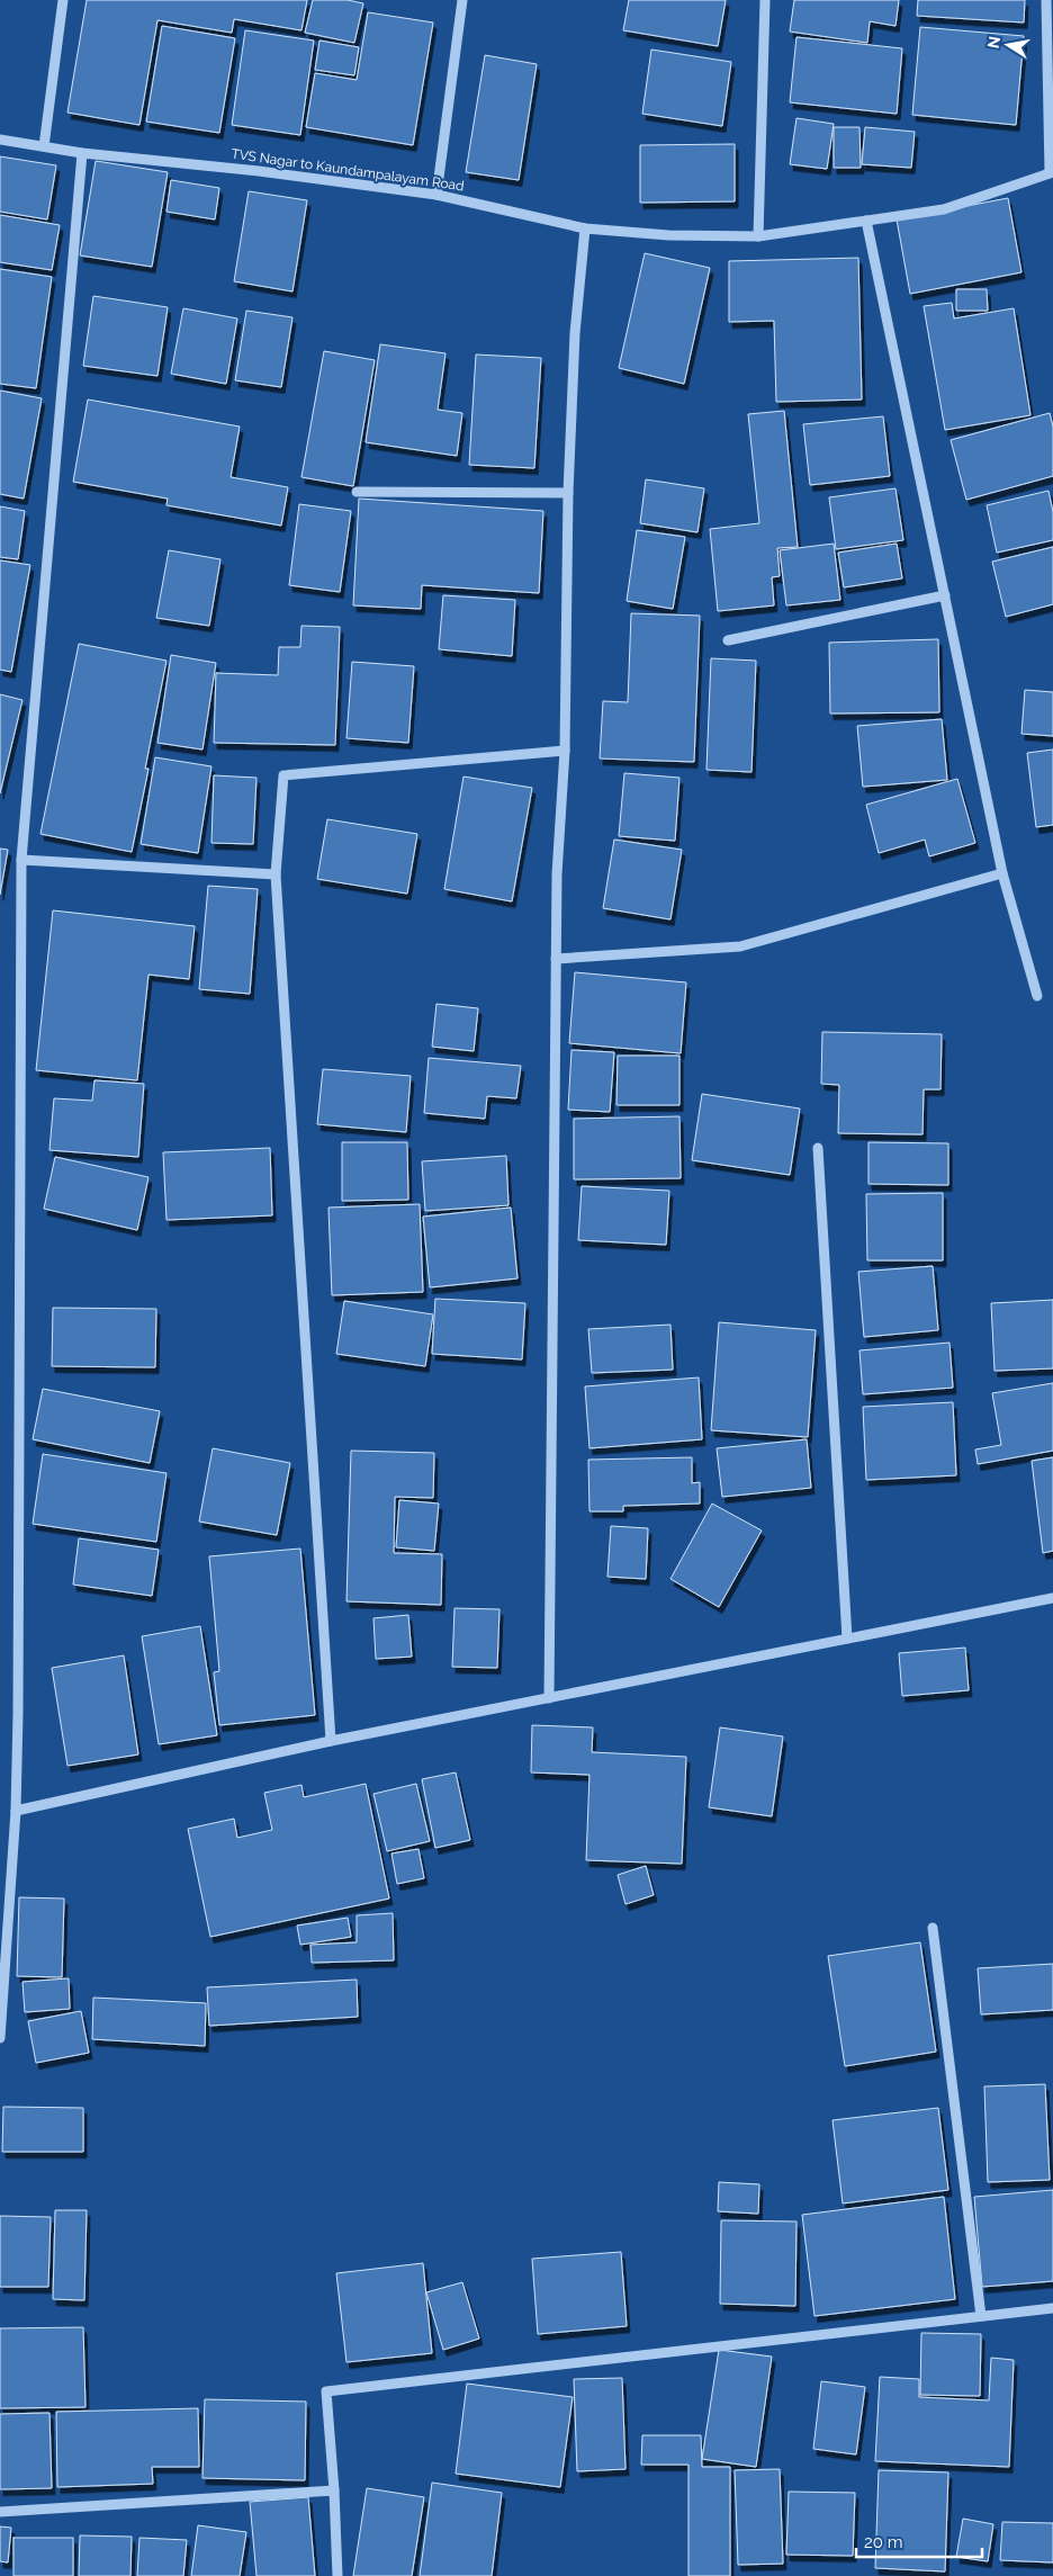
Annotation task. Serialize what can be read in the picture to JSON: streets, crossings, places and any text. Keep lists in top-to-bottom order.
{
  "streets": {
    "street": ["TVS Nagar to Kaundampalayam Road"]
  },
  "scale_bar": "20 m",
  "north": "left"
}
